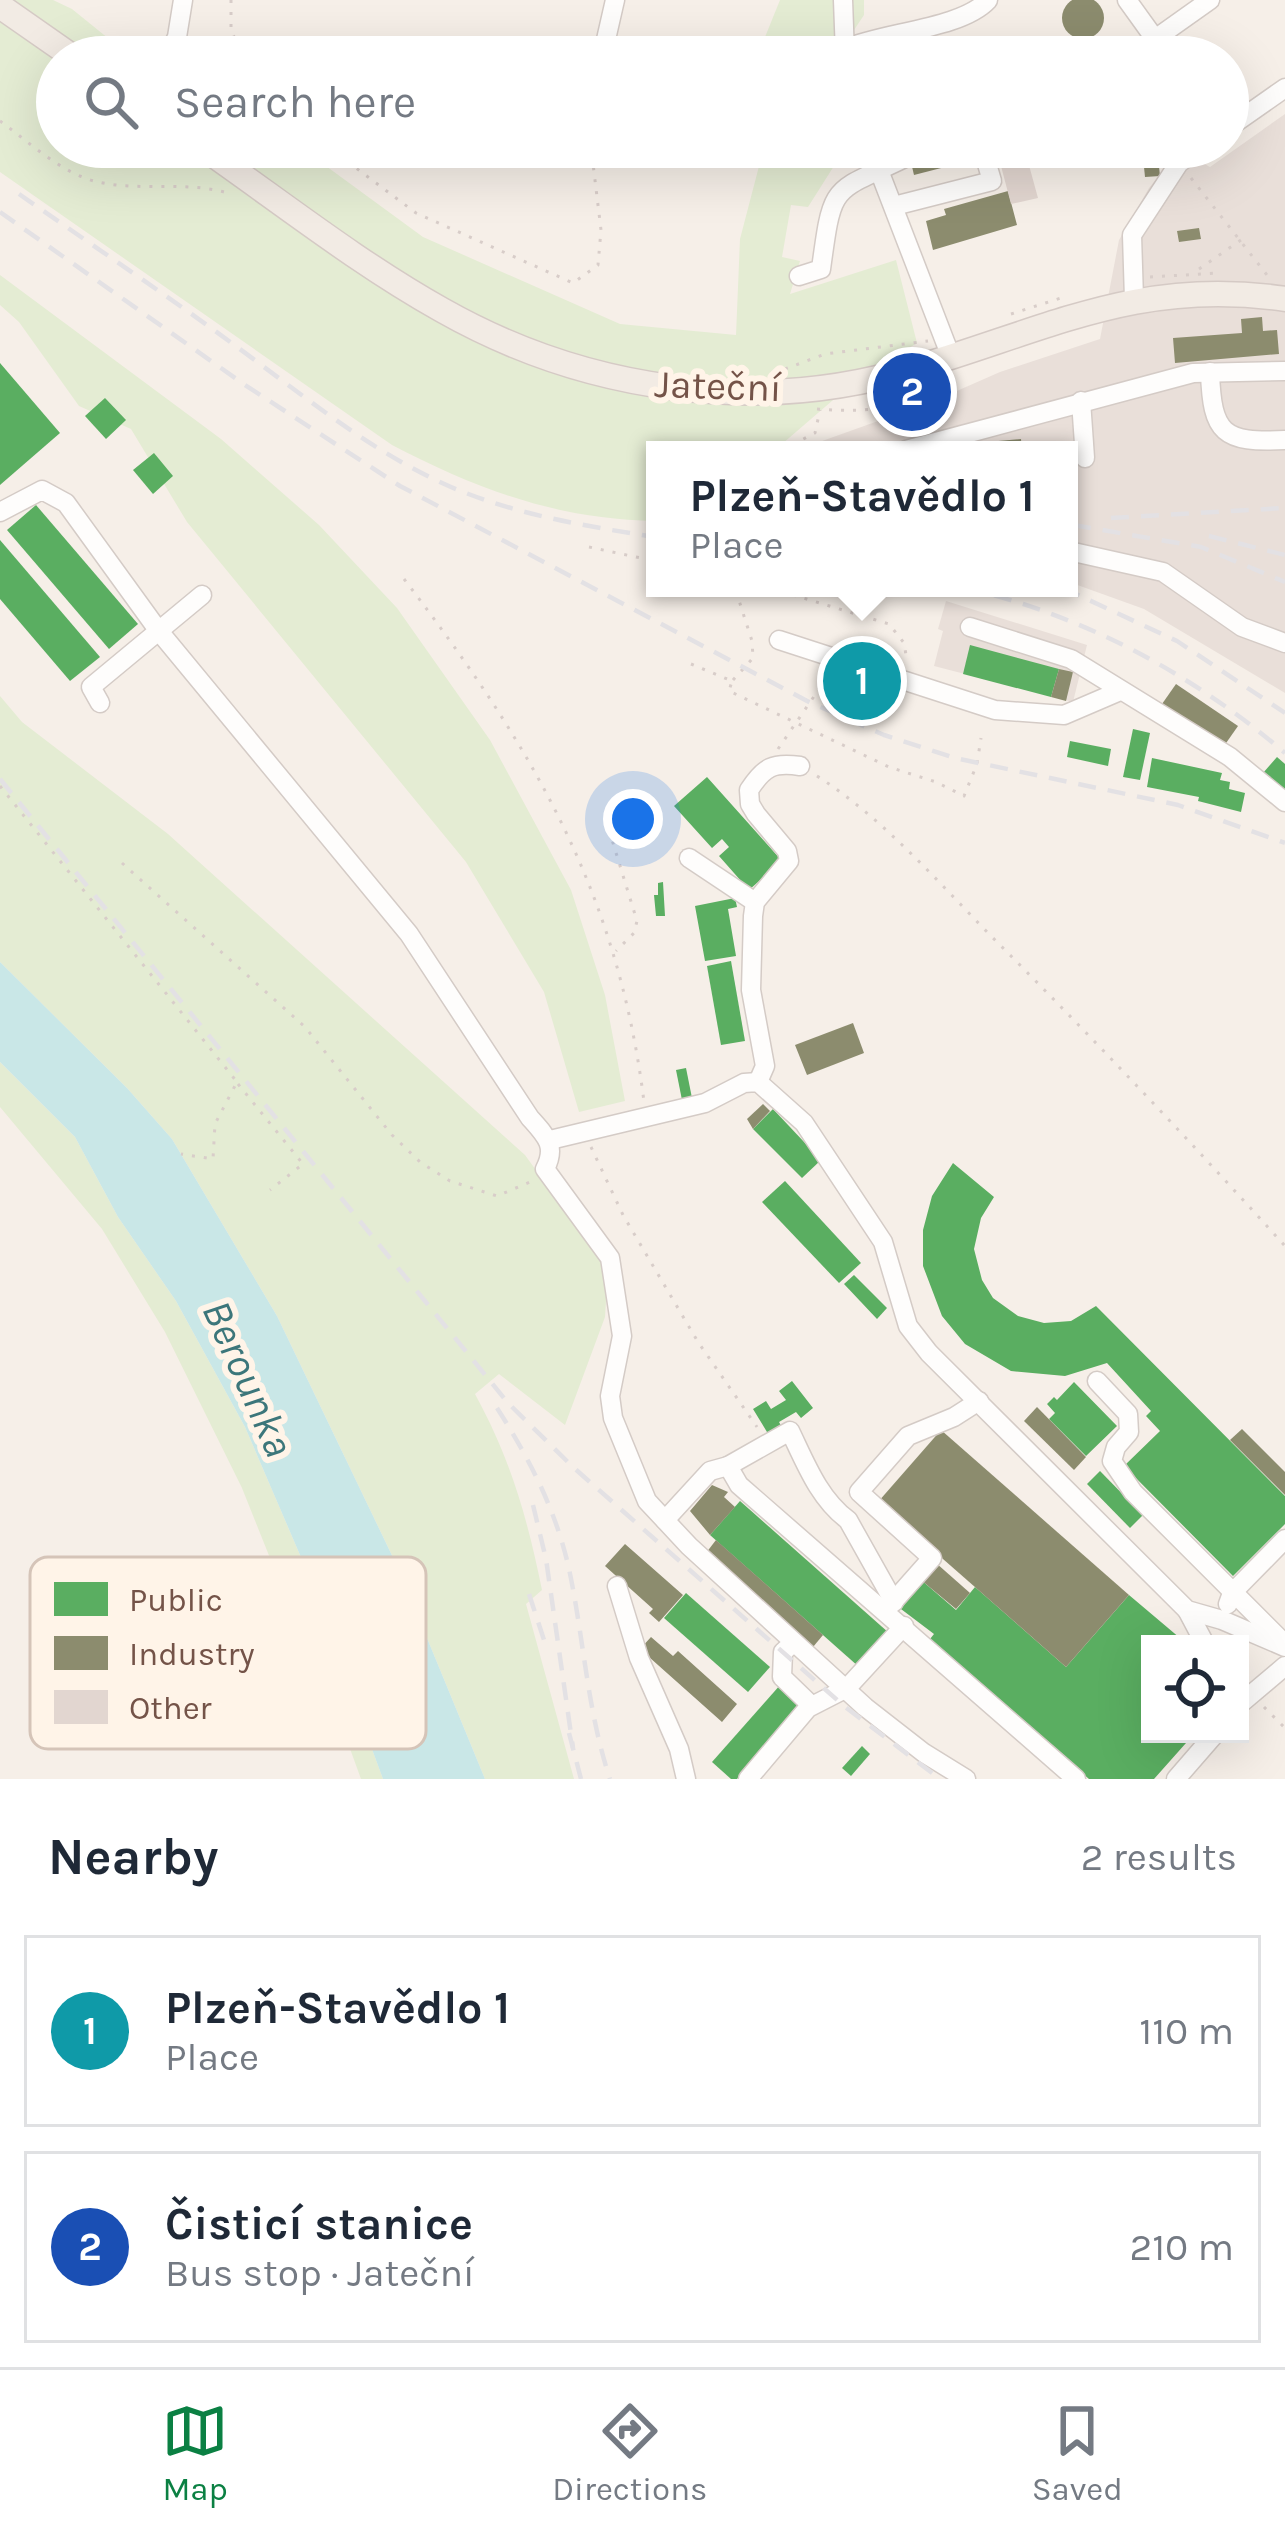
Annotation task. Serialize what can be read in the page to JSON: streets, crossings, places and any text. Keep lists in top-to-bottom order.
{
  "streets": {
    "main road": ["Jateční"]
  },
  "water": ["Berounka"],
  "legend": ["Public", "Industry", "Other"],
  "page": {
    "search": "Search here",
    "pins": ["2", "1"],
    "popup": ["Plzeň-Stavědlo 1", "Place"],
    "heading": ["Nearby", "2 results"],
    "list": [
      {
        "mark": "1",
        "name": "Plzeň-Stavědlo 1",
        "note": "Place",
        "value": "110 m"
      },
      {
        "mark": "2",
        "name": "Čisticí stanice",
        "note": "Bus stop · Jateční",
        "value": "210 m"
      }
    ],
    "nav": ["Map", "Directions", "Saved"]
  }
}
